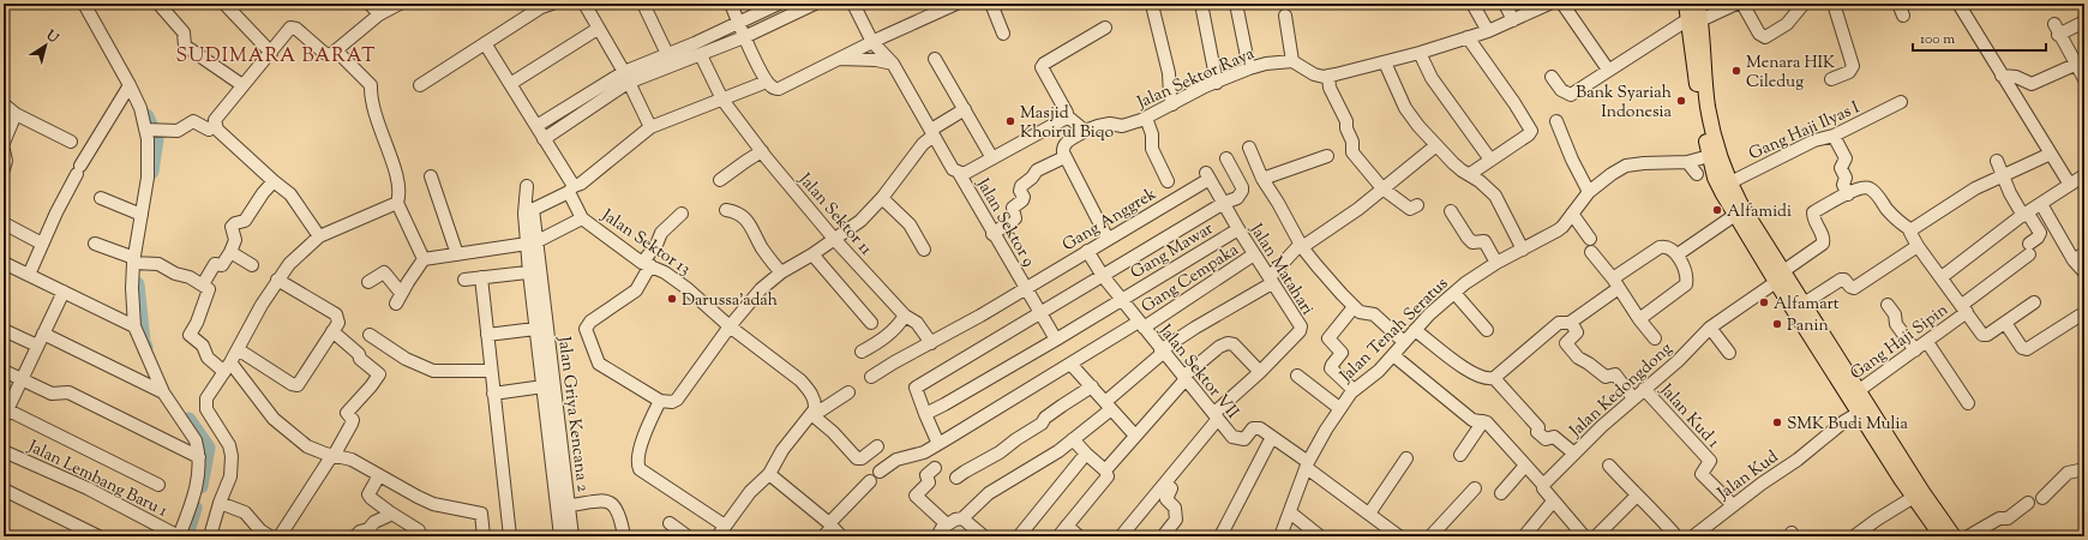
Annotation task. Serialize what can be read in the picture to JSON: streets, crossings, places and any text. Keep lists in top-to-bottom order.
{
  "streets": {
    "street": [
      "Jalan Sektor Raya",
      "Gang Haji Ilyas I",
      "Jalan Sektor 11",
      "Gang Anggrek",
      "Jalan Sektor 9",
      "Jalan Sektor 13",
      "Gang Mawar",
      "Jalan Matahari",
      "Gang Cempaka",
      "Jalan Tenah Seratus",
      "Gang Haji Sipin",
      "Jalan Sektor VII",
      "Jalan Kedongdong",
      "Jalan Griya Kencana 2",
      "Jalan Kud 1",
      "Jalan Kud",
      "Jalan Lembang Baru 1"
    ]
  },
  "crossings": [
    ["Jalan Sektor 11", "Gang Anggrek"],
    ["Gang Anggrek", "Jalan Sektor 9"],
    ["Gang Anggrek", "Jalan Matahari"],
    ["Gang Anggrek", "Jalan Sektor VII"],
    ["Jalan Sektor 9", "Gang Mawar"],
    ["Jalan Sektor 13", "Jalan Griya Kencana 2"],
    ["Gang Mawar", "Jalan Matahari"],
    ["Gang Mawar", "Jalan Sektor VII"],
    ["Jalan Matahari", "Gang Cempaka"],
    ["Jalan Matahari", "Jalan Sektor VII"],
    ["Gang Cempaka", "Jalan Sektor VII"],
    ["Jalan Tenah Seratus", "Jalan Sektor VII"],
    ["Jalan Kedongdong", "Jalan Kud 1"],
    ["Jalan Kud 1", "Jalan Kud"]
  ],
  "districts": ["SUDIMARA BARAT"],
  "places": [
    "Menara HIK Ciledug",
    "Bank Syariah Indonesia",
    "Masjid Khoirul Biqo",
    "Alfamidi",
    "Darussa'adah",
    "Alfamart",
    "Panin",
    "SMK Budi Mulia"
  ],
  "scale_bar": "100 m",
  "north": "top right"
}
